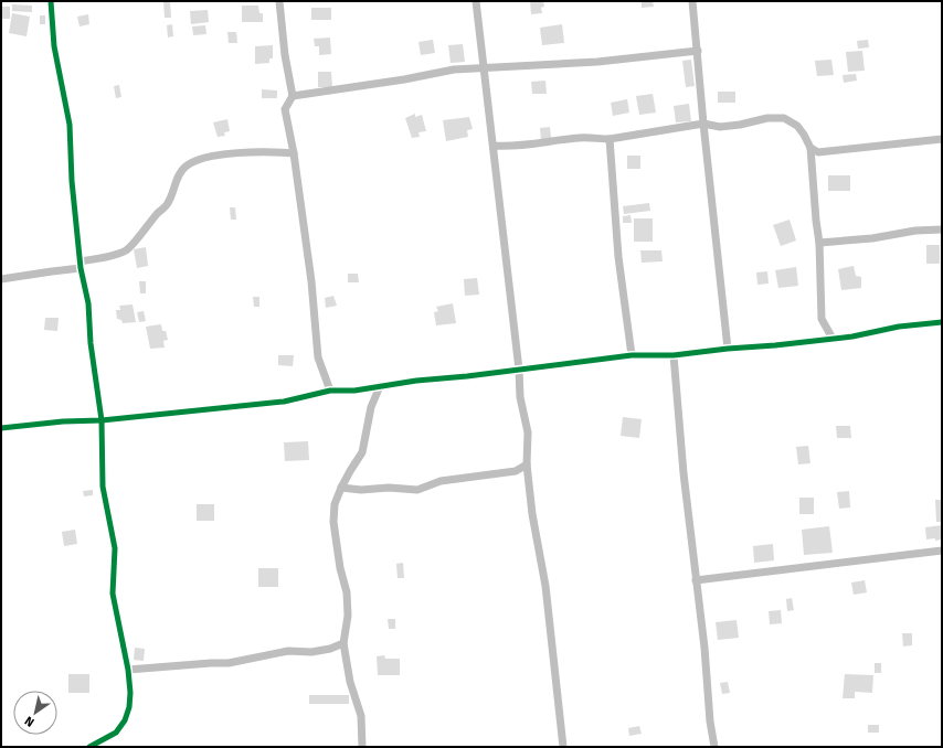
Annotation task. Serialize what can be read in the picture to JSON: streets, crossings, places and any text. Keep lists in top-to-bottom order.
{
  "north": "bottom left"
}
